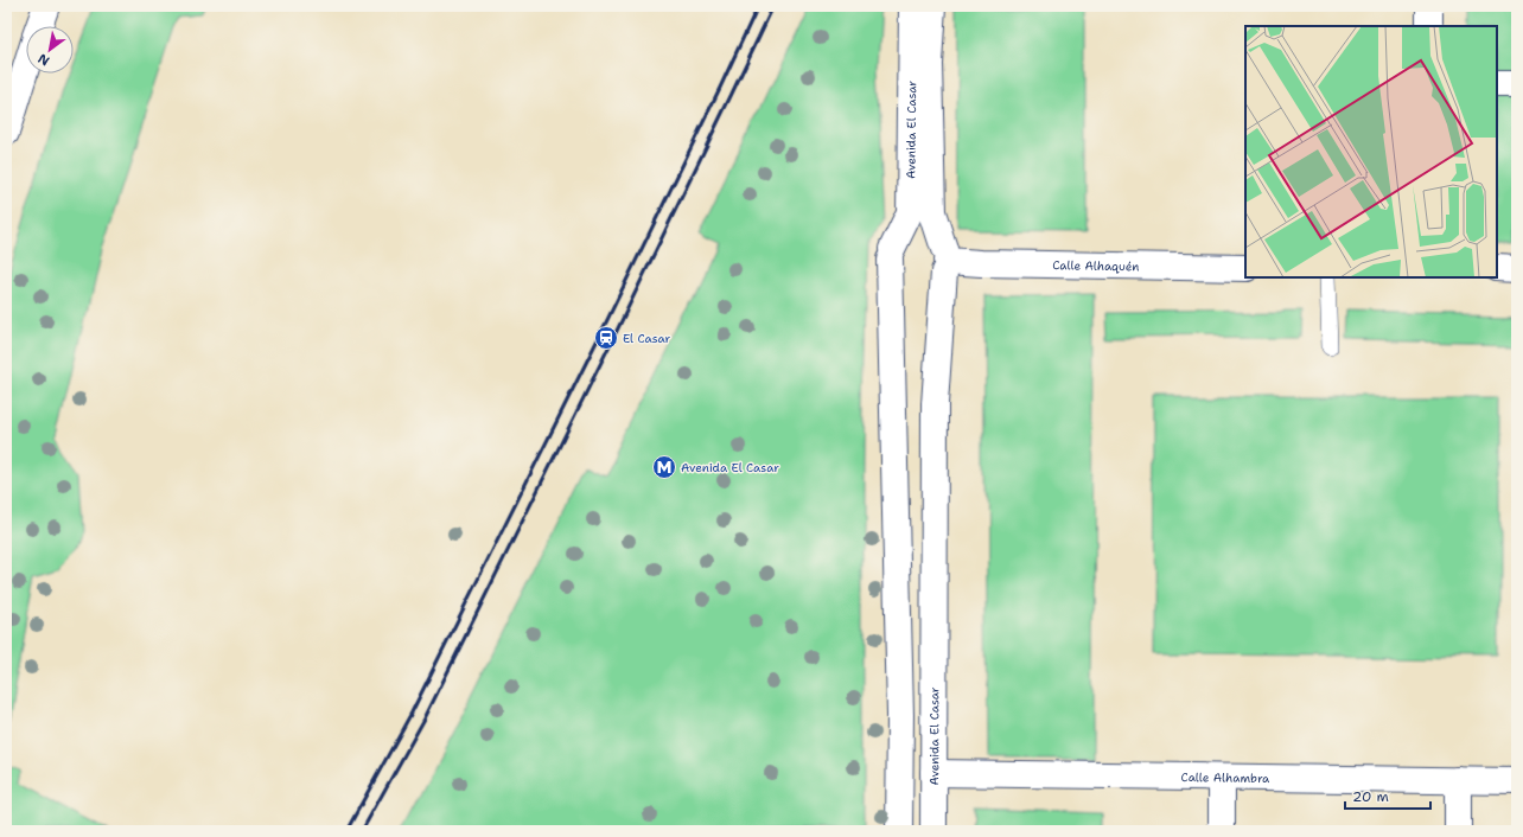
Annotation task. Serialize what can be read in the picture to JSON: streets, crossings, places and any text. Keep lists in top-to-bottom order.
{
  "streets": {
    "street": ["Avenida El Casar", "Calle Alhaquén", "Calle Alhambra"]
  },
  "crossings": [
    ["Avenida El Casar", "Calle Alhaquén"],
    ["Avenida El Casar", "Calle Alhambra"]
  ],
  "places": {
    "station": ["El Casar"],
    "metro station": ["Avenida El Casar"]
  },
  "scale_bar": "20 m",
  "north": "bottom left"
}
